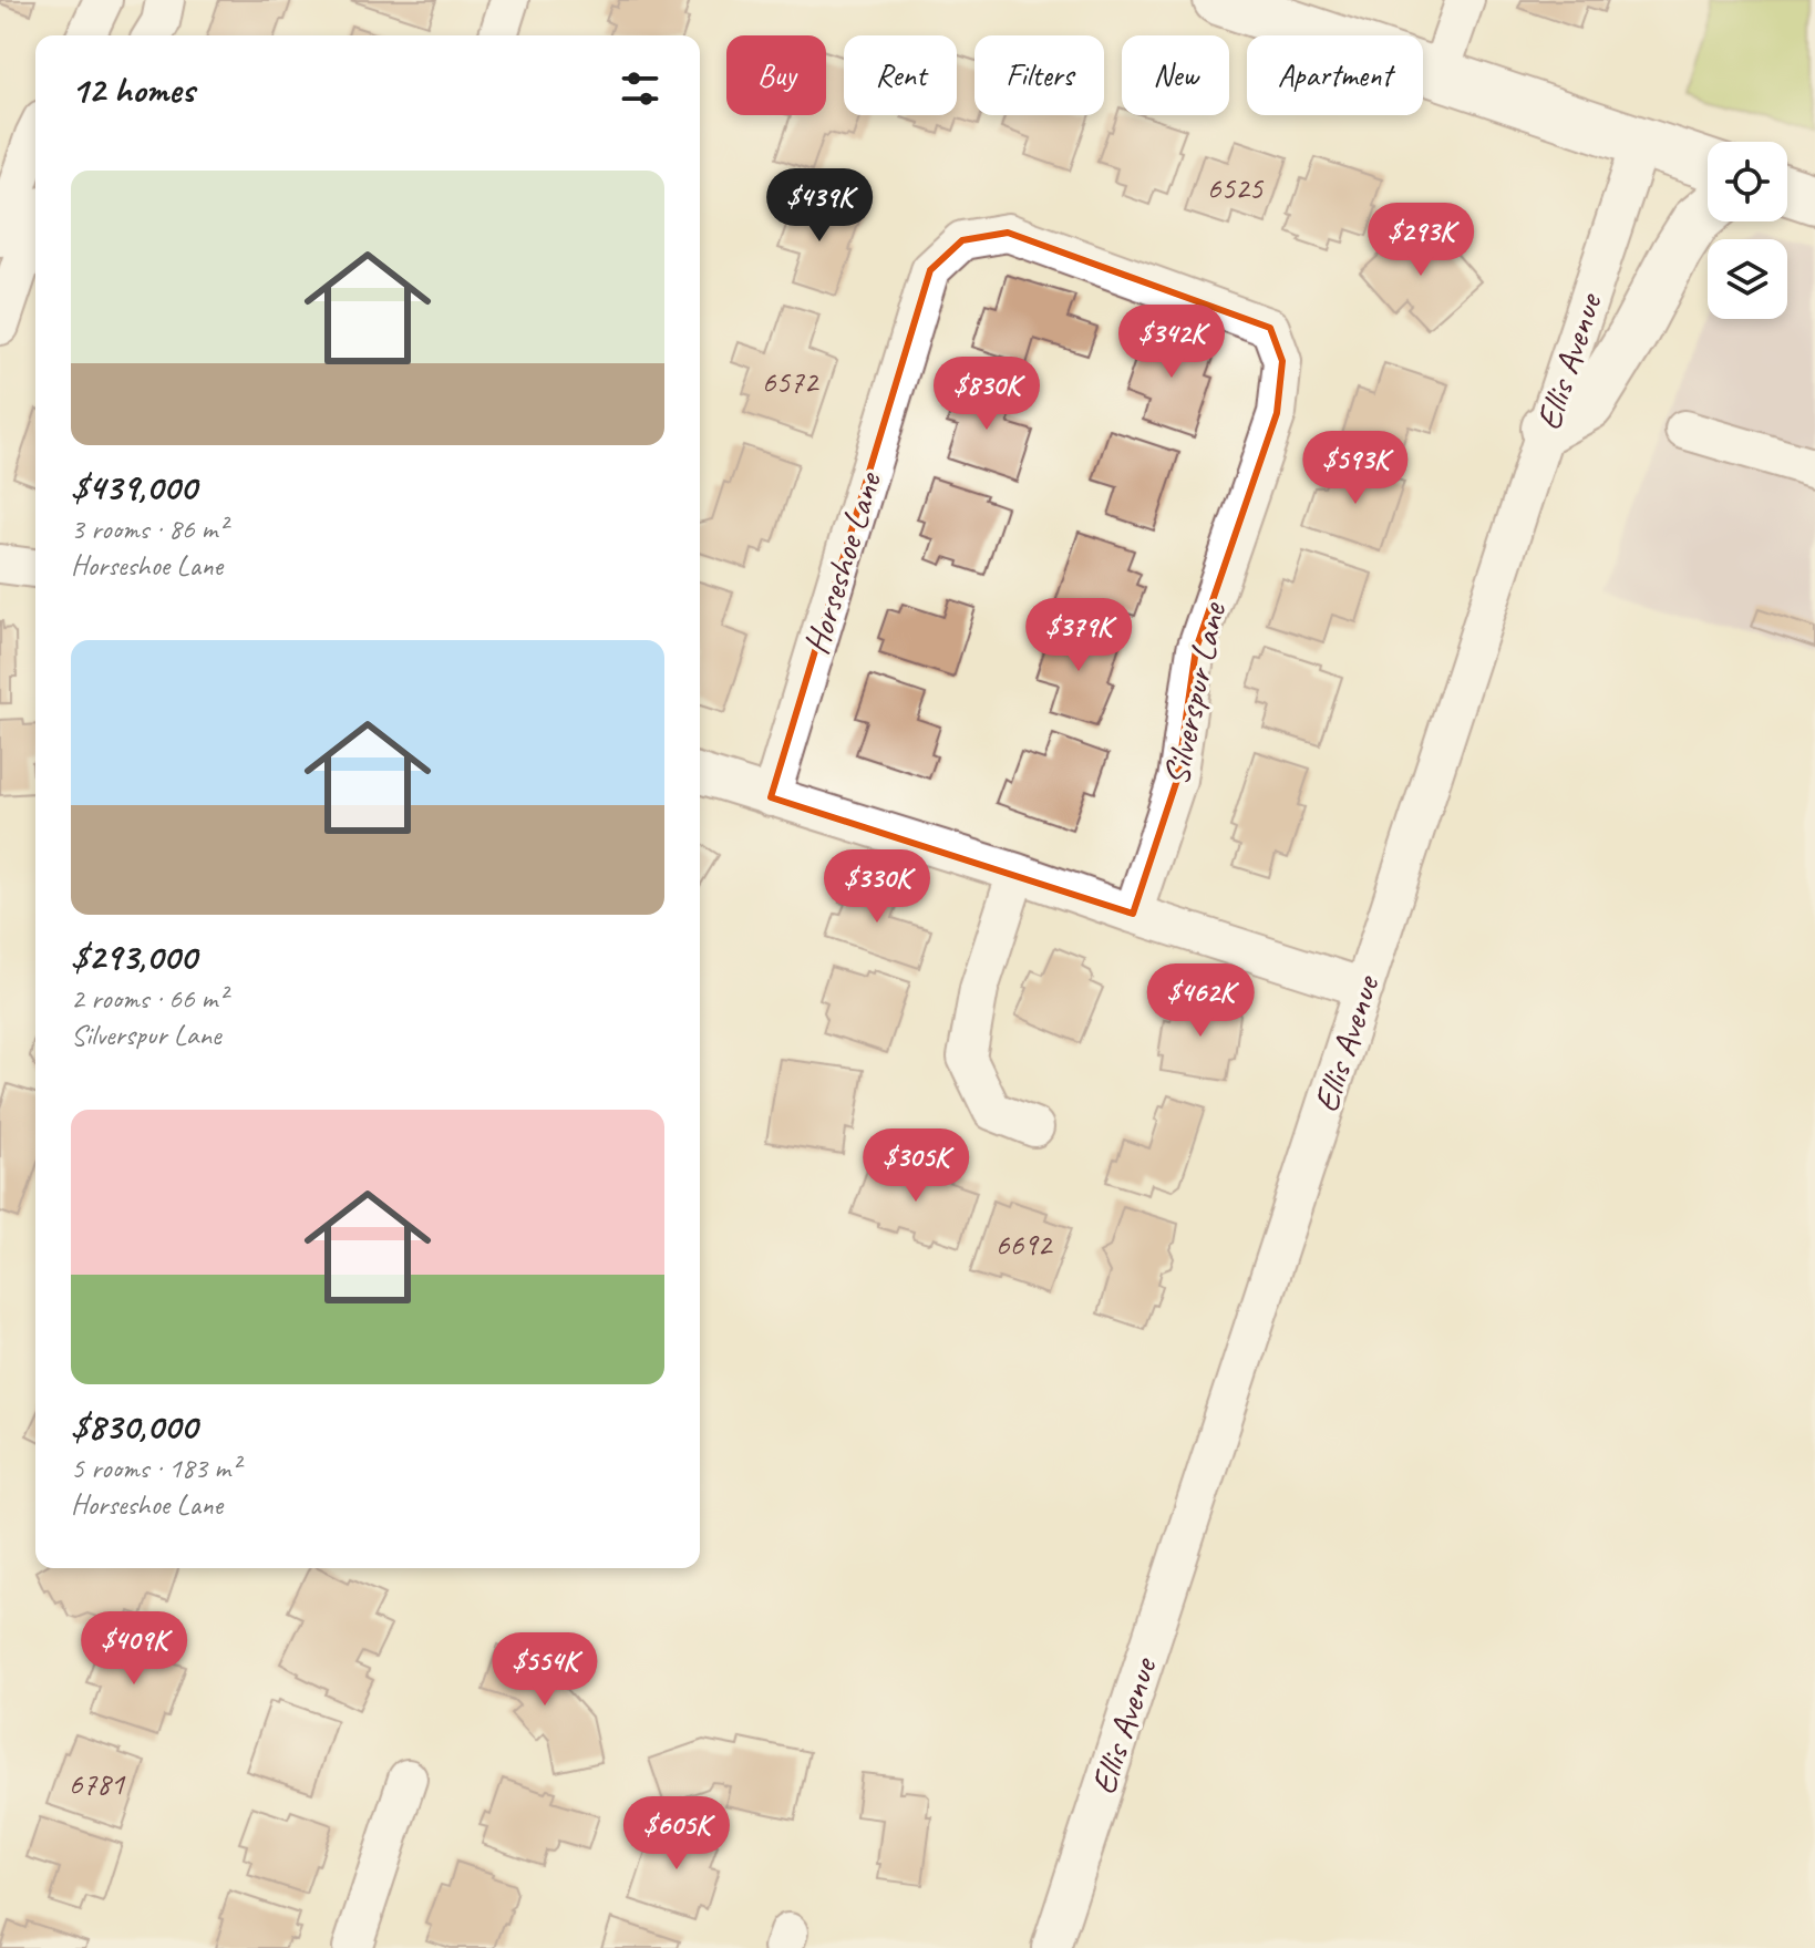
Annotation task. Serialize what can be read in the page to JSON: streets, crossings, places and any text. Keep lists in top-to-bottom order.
{
  "streets": {
    "street": ["Ellis Avenue", "Horseshoe Lane", "Silverspur Lane"]
  },
  "crossings": [
    ["Horseshoe Lane", "Silverspur Lane"]
  ],
  "house_numbers": [
    "6525",
    "6572",
    "6692",
    "6781"
  ],
  "page": {
    "chip": [
      "Buy",
      "Rent",
      "Filters",
      "New",
      "Apartment"
    ],
    "heading": "12 homes",
    "list": [
      {
        "name": "$439,000",
        "note": "3 rooms · 86 m² · Horseshoe Lane"
      },
      {
        "name": "$293,000",
        "note": "2 rooms · 66 m² · Silverspur Lane"
      },
      {
        "name": "$830,000",
        "note": "5 rooms · 183 m² · Horseshoe Lane"
      }
    ],
    "price": [
      "$439K",
      "$293K",
      "$342K",
      "$830K",
      "$593K",
      "$379K",
      "$330K",
      "$462K",
      "$305K",
      "$409K",
      "$554K",
      "$605K"
    ]
  }
}
